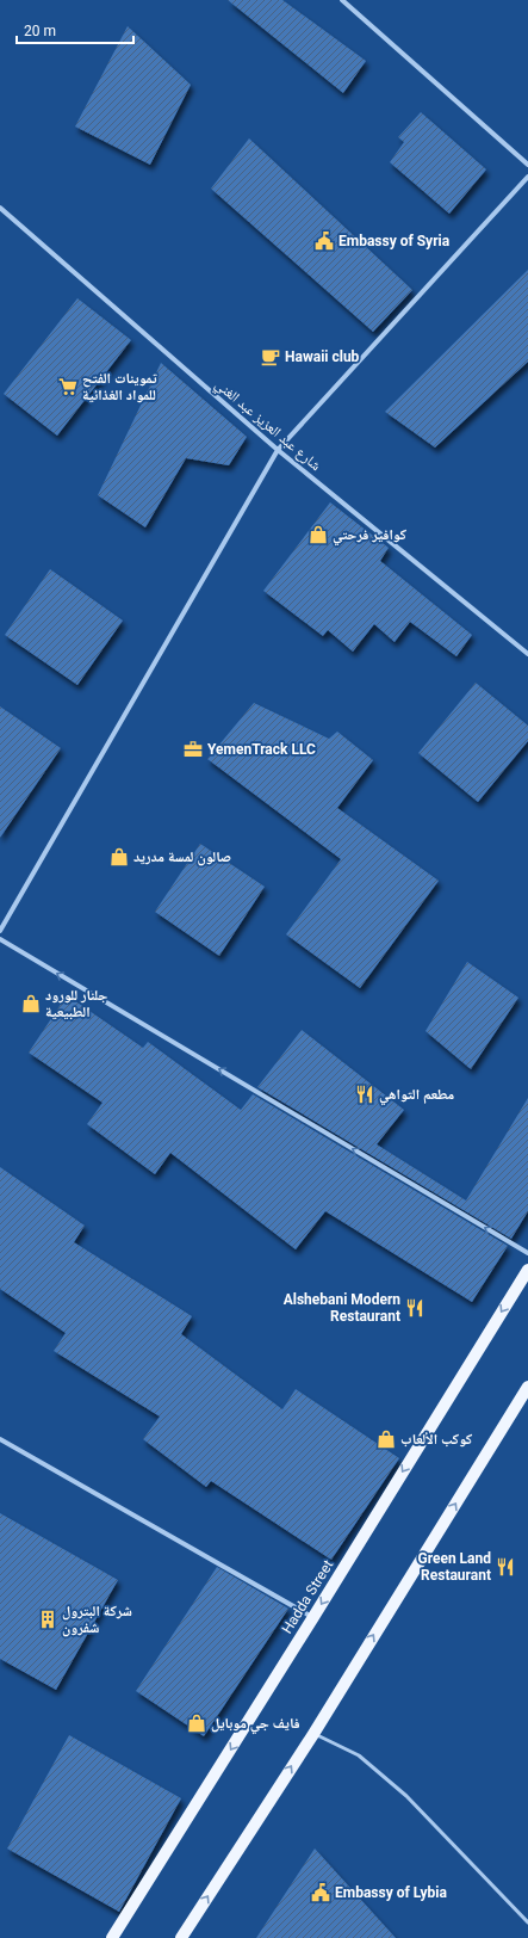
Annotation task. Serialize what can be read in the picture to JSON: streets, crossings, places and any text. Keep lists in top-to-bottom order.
{
  "streets": {
    "main road": ["Hadda Street"],
    "street": ["شارع عبد العزيز عبد الغني"]
  },
  "places": {
    "public building": ["Embassy of Syria", "Embassy of Lybia"],
    "cafe": ["Hawaii club"],
    "supermarket": ["تموينات الفتح للمواد الغذائية"],
    "shop": [
      "كوافير فرحتي",
      "صالون لمسة مدريد",
      "جلنار للورود الطبيعية",
      "كوكب الألعاب",
      "فايف جي موبايل"
    ],
    "office": ["YemenTrack LLC"],
    "restaurant": ["مطعم التواهي", "Alshebani Modern Restaurant", "Green Land Restaurant"],
    "building": ["شركة البترول شفرون"]
  },
  "scale_bar": "20 m"
}
